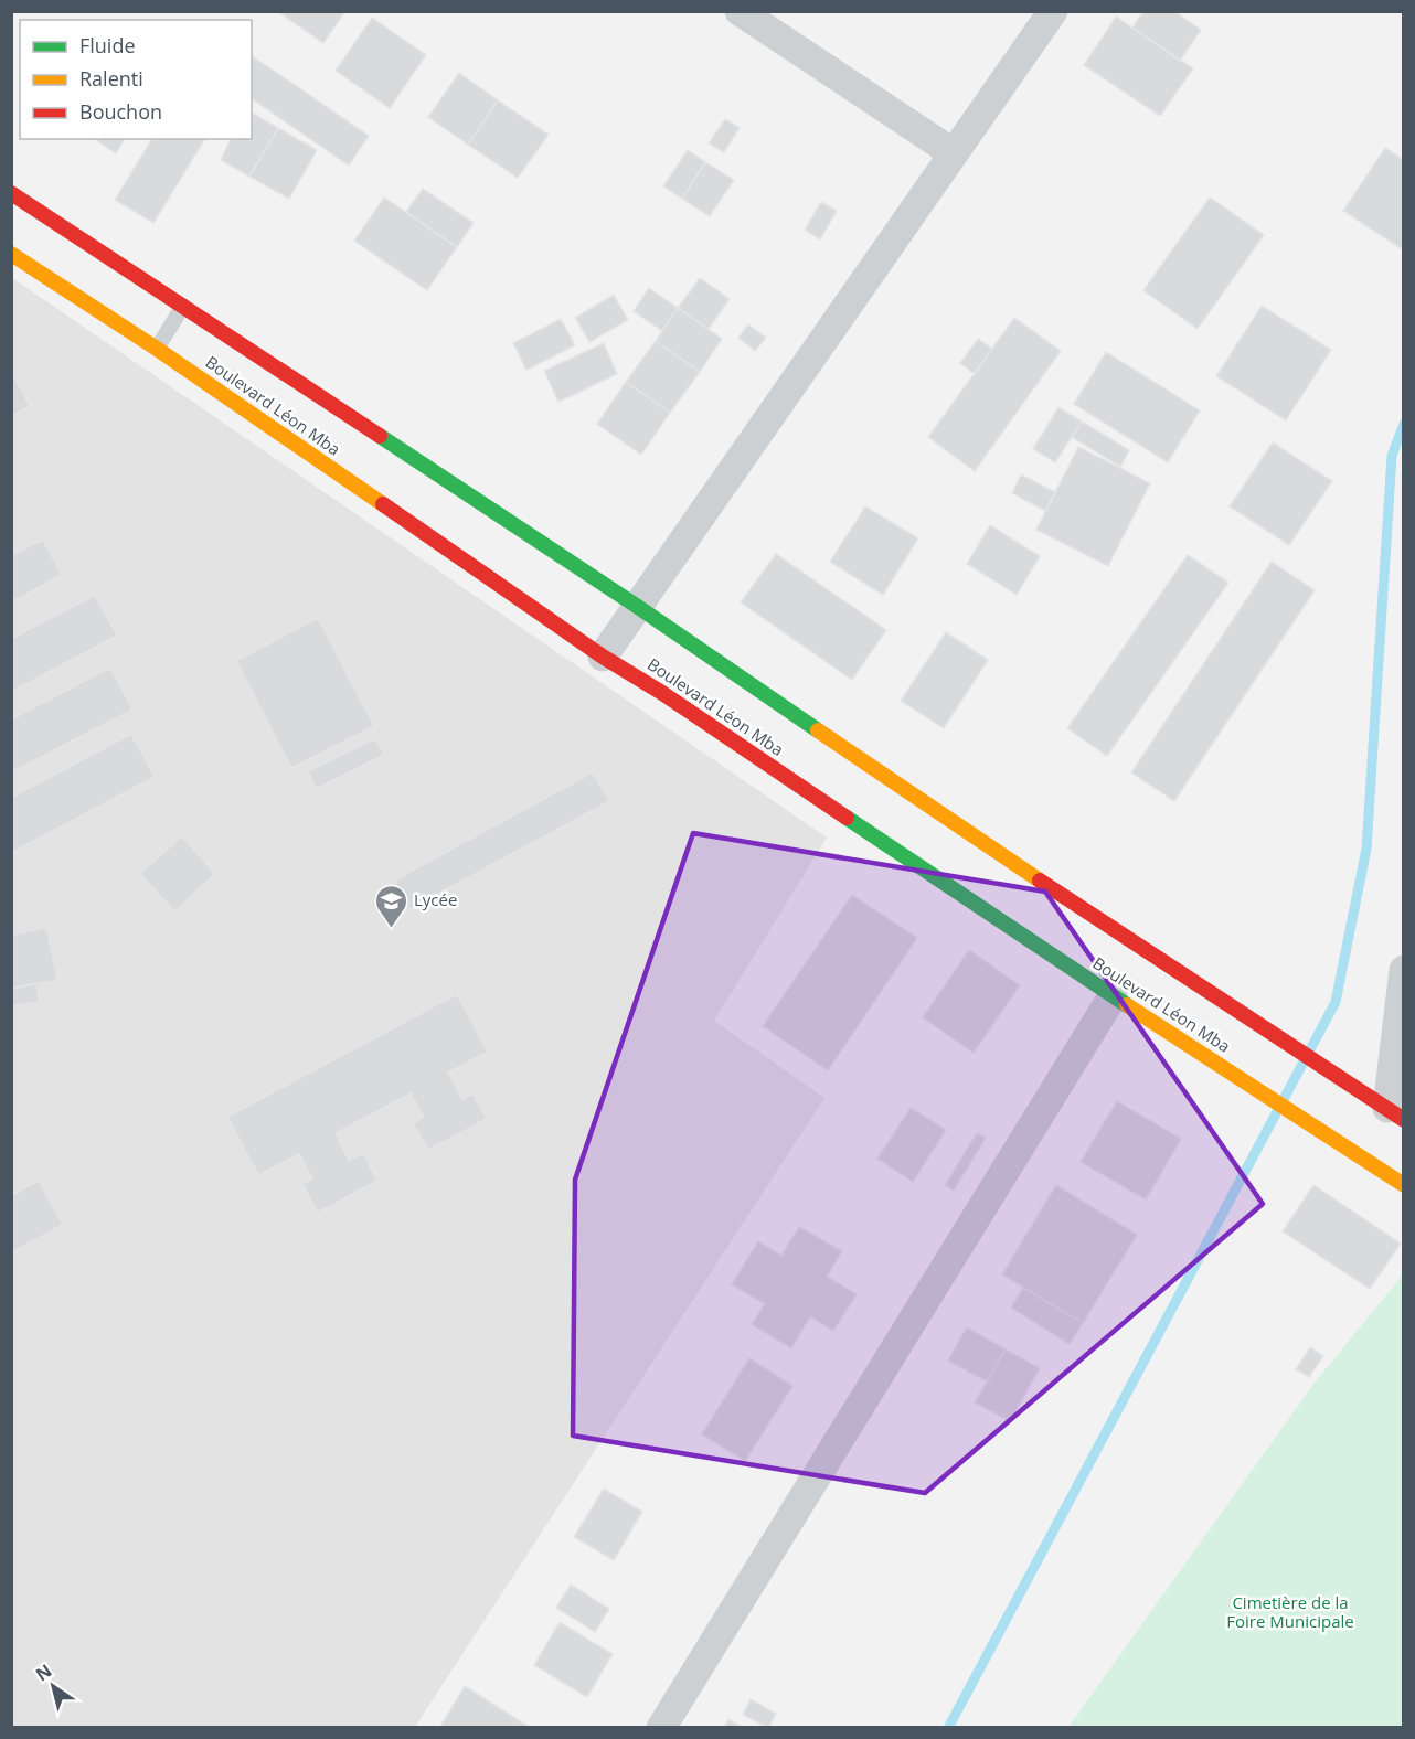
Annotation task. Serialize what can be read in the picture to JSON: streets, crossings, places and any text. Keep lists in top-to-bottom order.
{
  "streets": {
    "street": ["Boulevard Léon Mba"]
  },
  "parks": ["Cimetière de la Foire Municipale"],
  "places": {
    "school or university": ["Lycée"]
  },
  "legend": ["Fluide", "Ralenti", "Bouchon"],
  "north": "top left"
}
